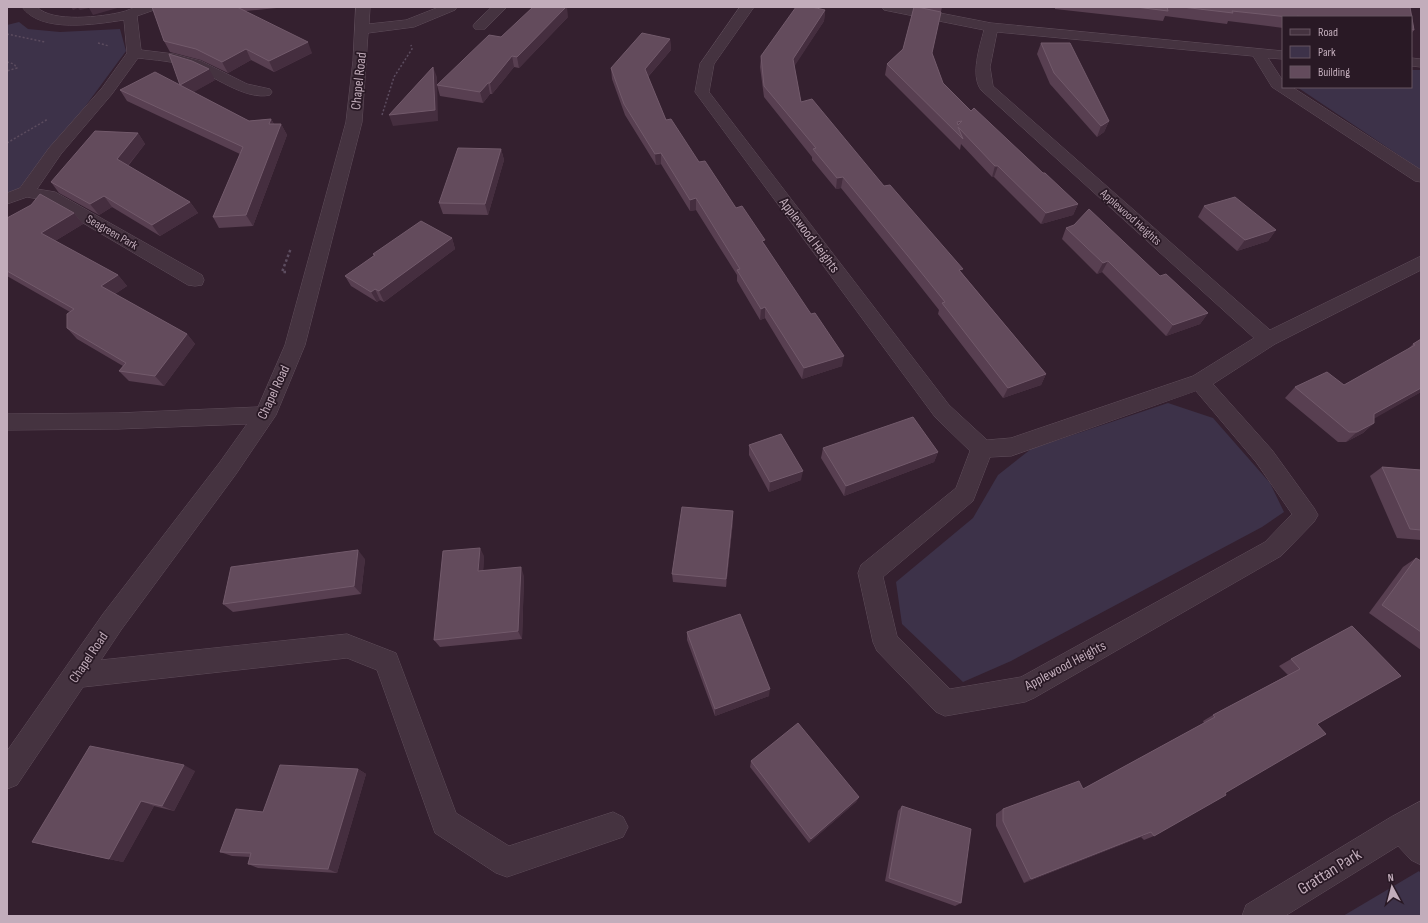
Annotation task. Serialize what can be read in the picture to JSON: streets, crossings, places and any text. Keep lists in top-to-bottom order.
{
  "streets": {
    "street": [
      "Chapel Road",
      "Applewood Heights",
      "Seagreen Park",
      "Grattan Park"
    ]
  },
  "legend": ["Road", "Park", "Building"],
  "north": "top"
}
